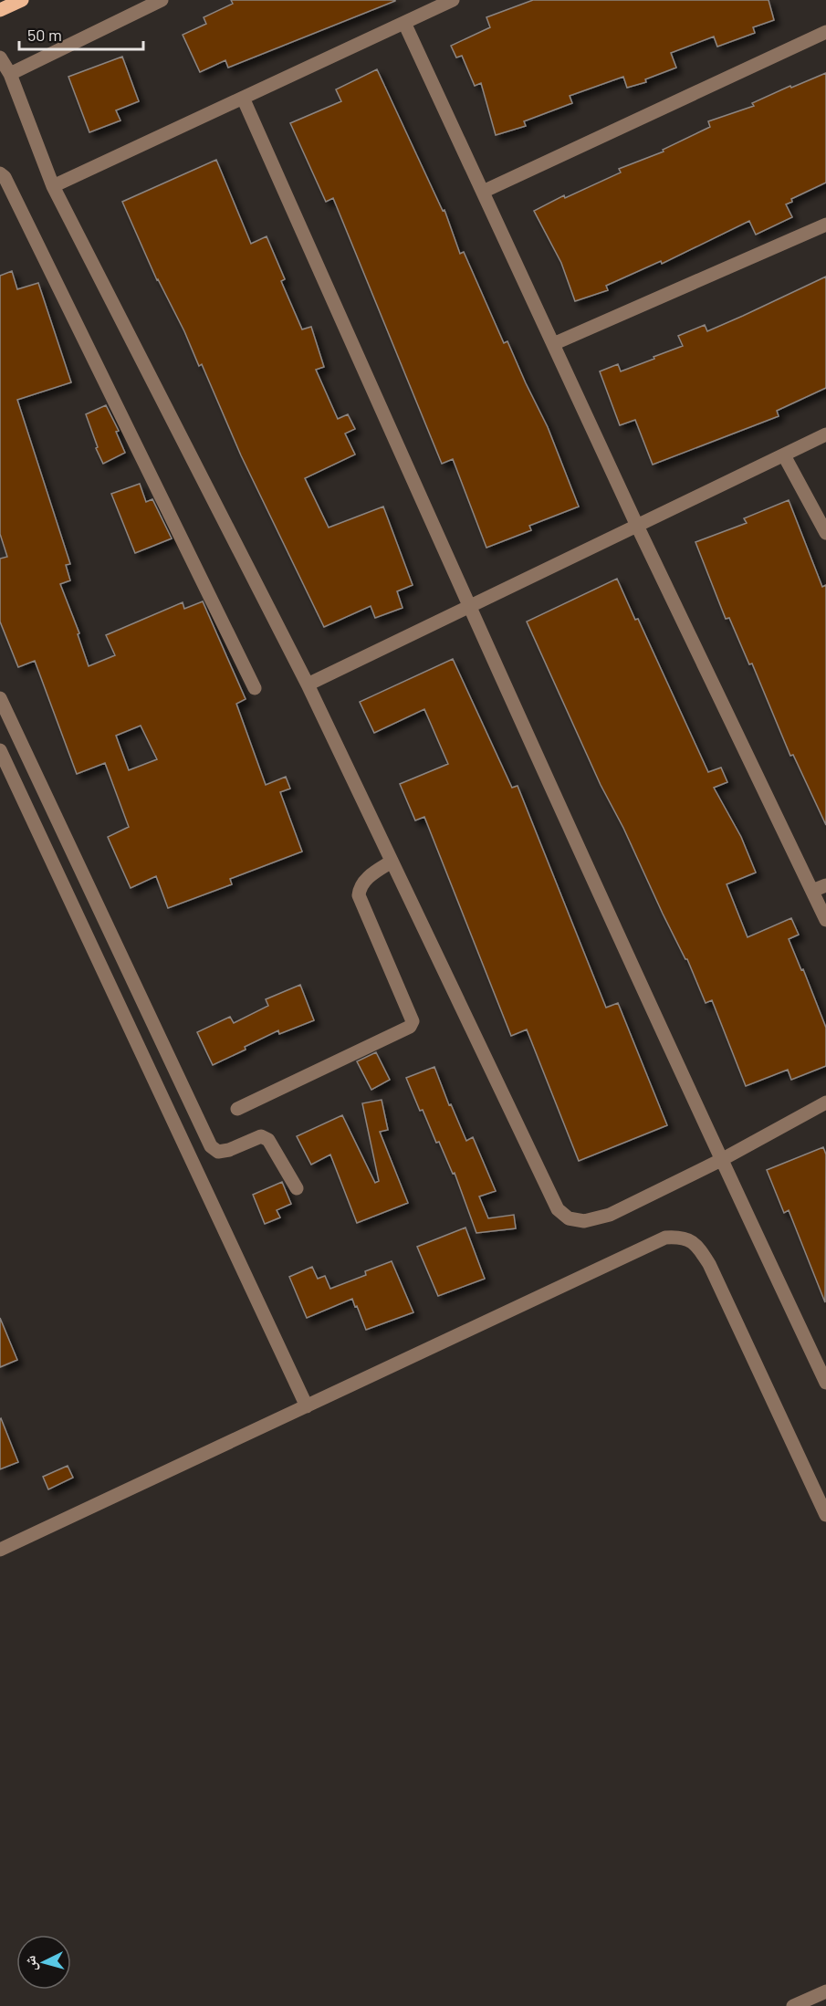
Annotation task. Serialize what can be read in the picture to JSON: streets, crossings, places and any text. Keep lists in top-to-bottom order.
{
  "scale_bar": "50 m",
  "north": "left"
}
